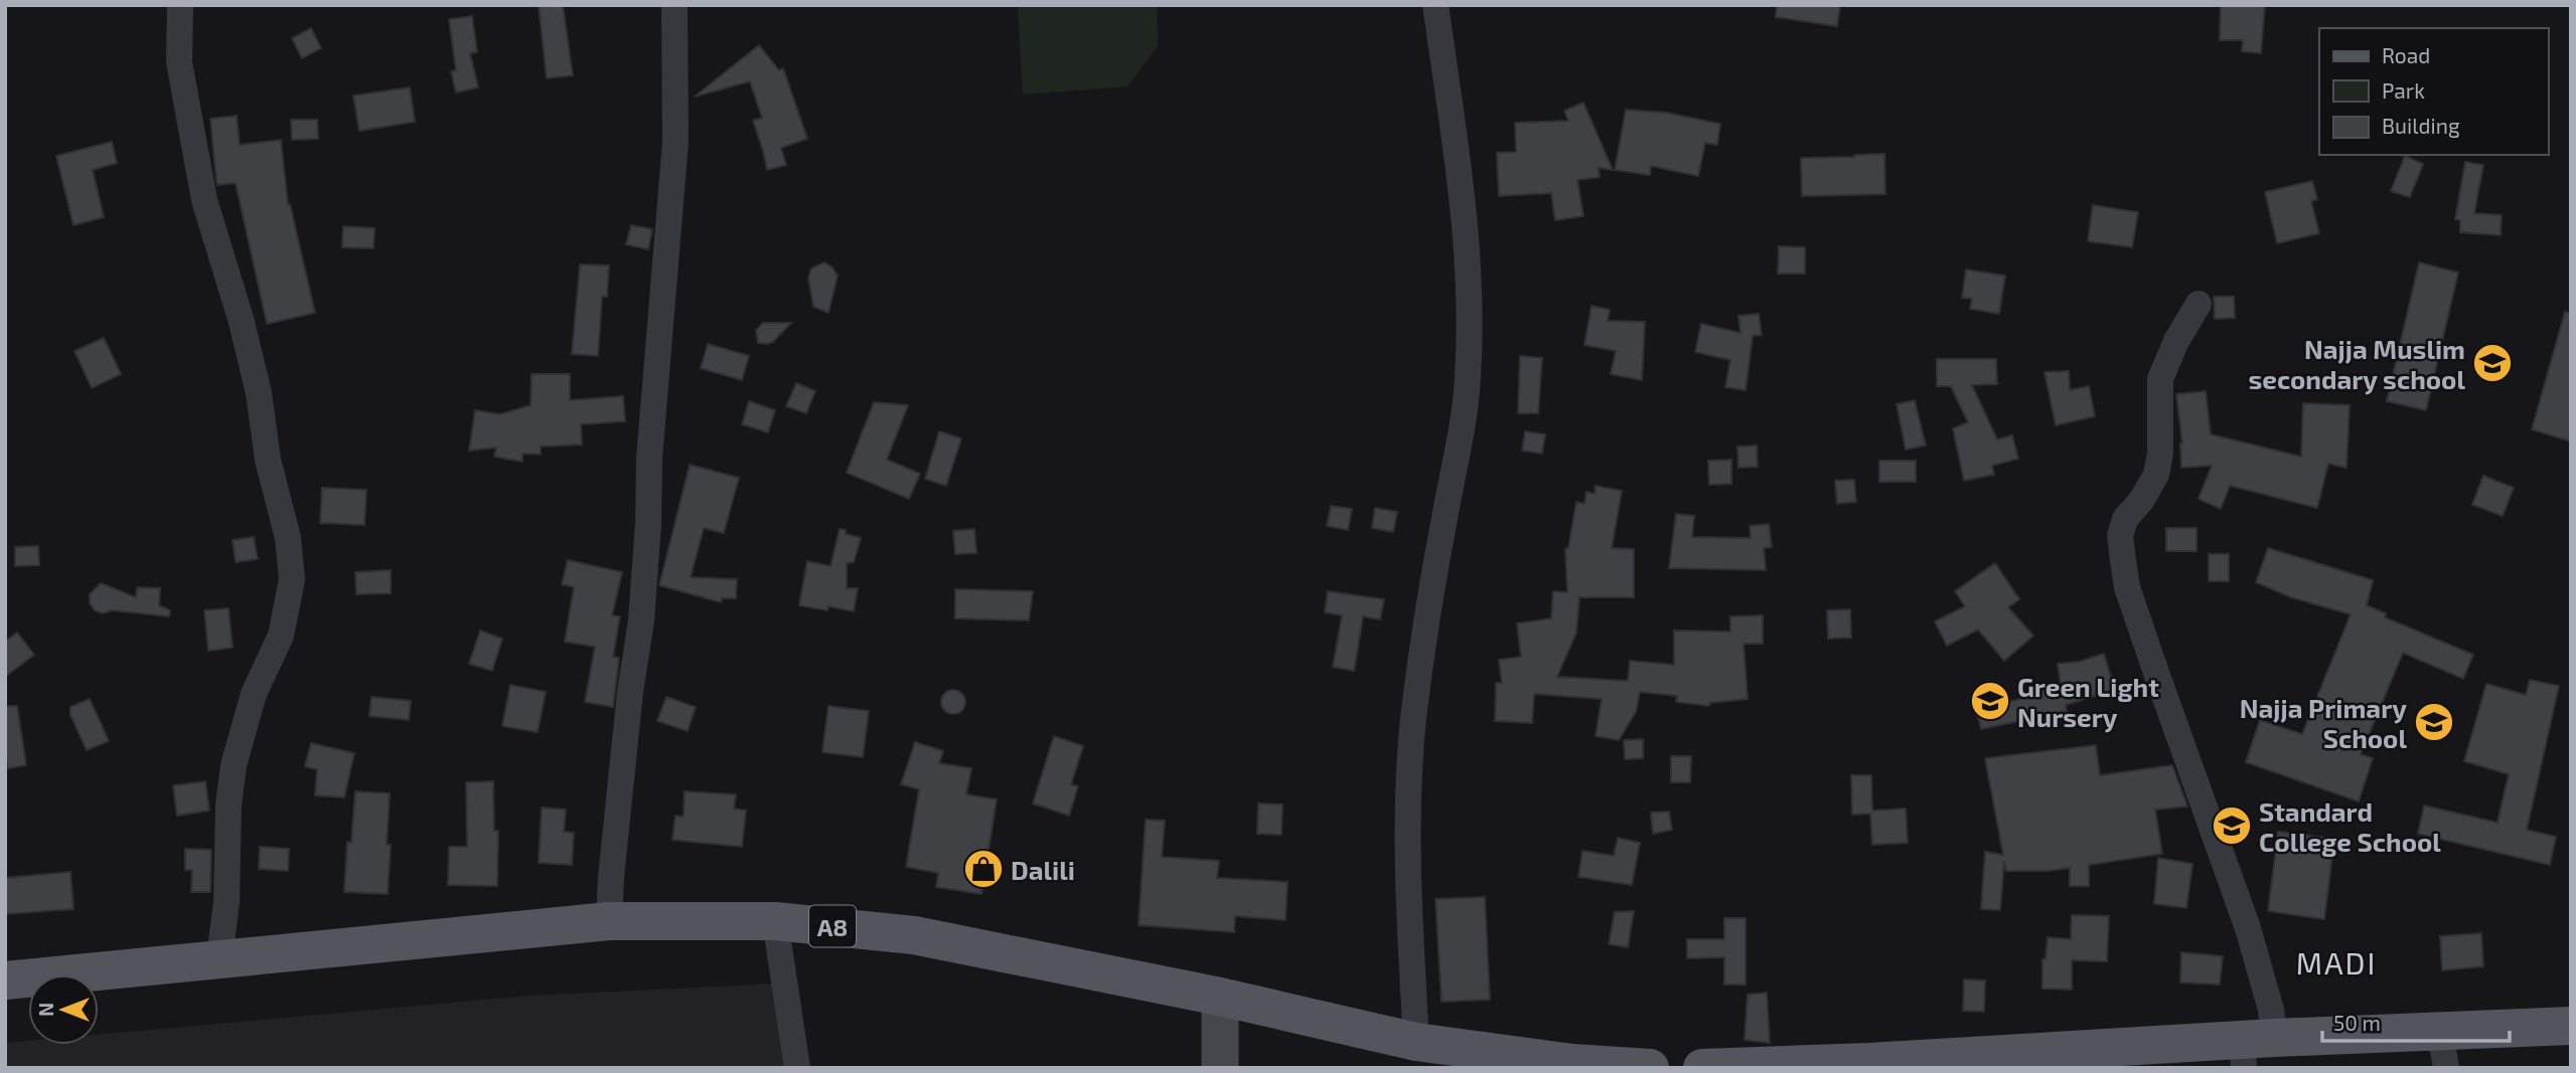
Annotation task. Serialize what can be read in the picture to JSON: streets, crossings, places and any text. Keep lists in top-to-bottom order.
{
  "streets": {
    "main road": ["A8"]
  },
  "districts": ["MADI"],
  "places": {
    "school or university": [
      "Najja Muslim secondary school",
      "Green Light Nursery",
      "Najja Primary School",
      "Standard College School"
    ],
    "shop": ["Dalili"]
  },
  "legend": ["Road", "Park", "Building"],
  "scale_bar": "50 m",
  "north": "left"
}
